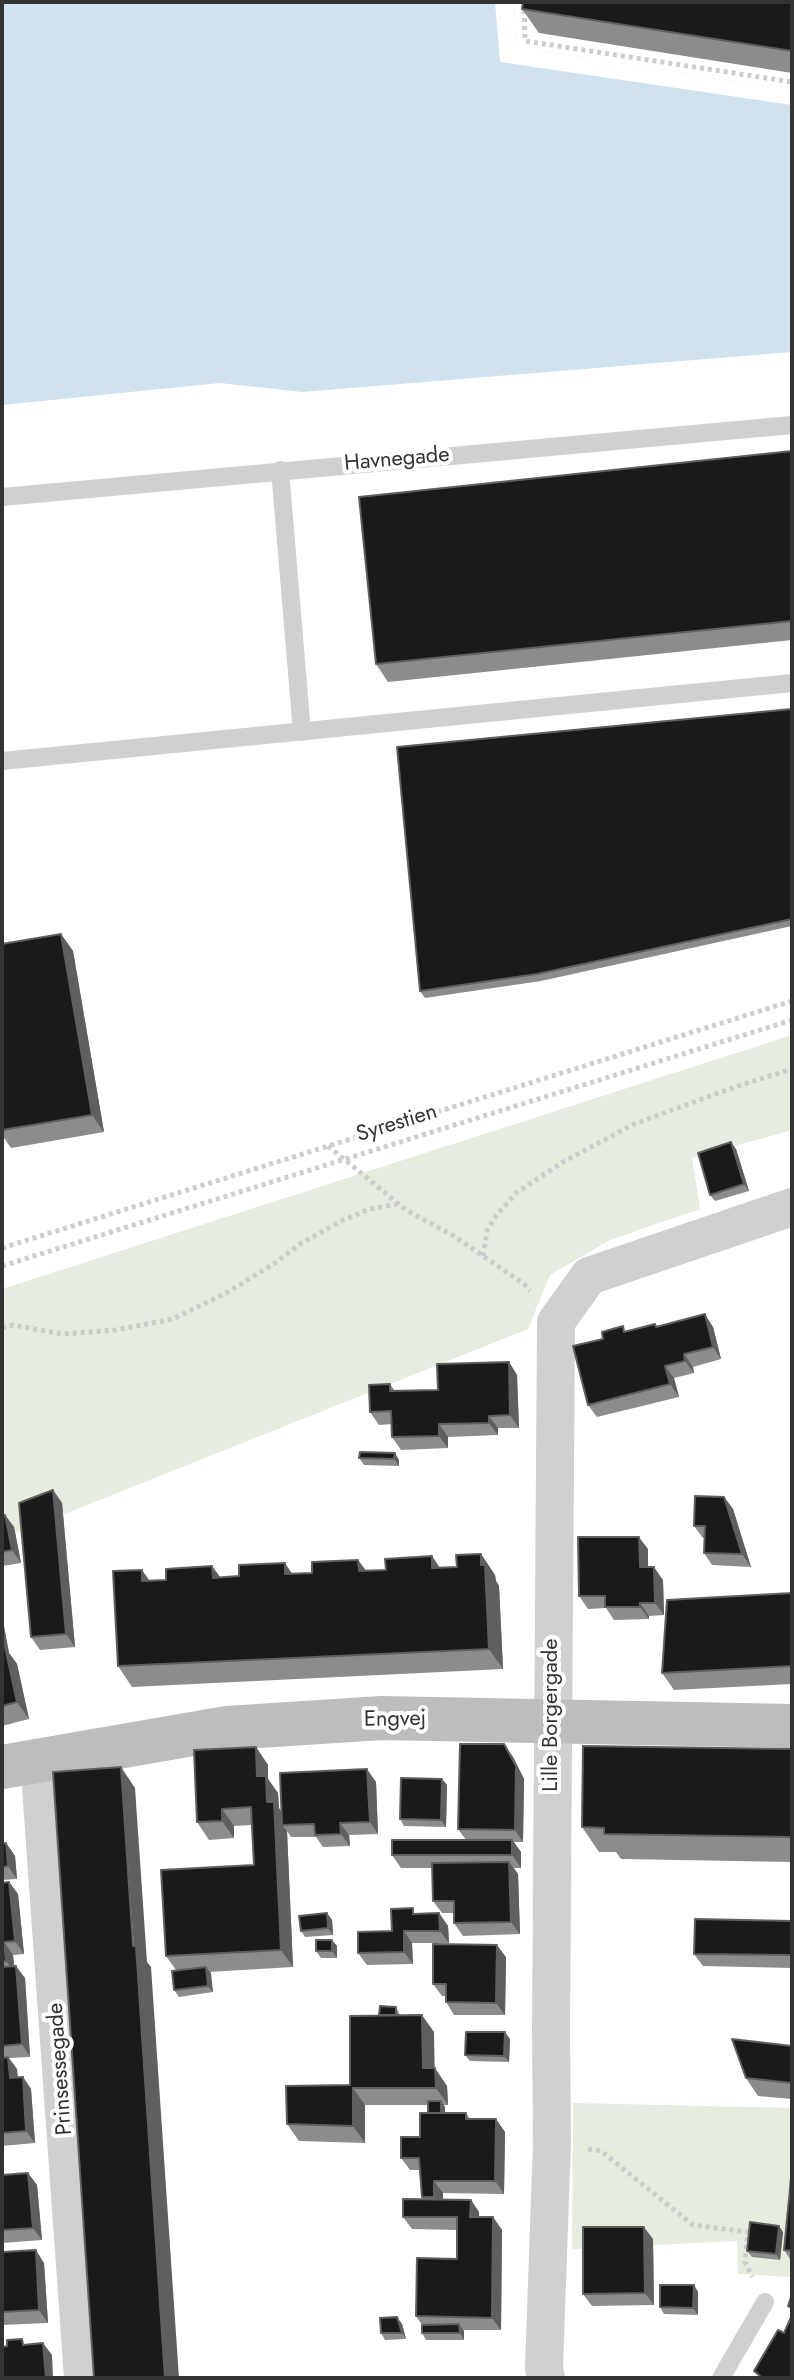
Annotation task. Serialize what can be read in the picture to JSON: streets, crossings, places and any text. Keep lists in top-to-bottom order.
{
  "streets": {
    "street": ["Lille Borgergade", "Engvej", "Prinsessegade"],
    "lane": ["Havnegade"],
    "path": ["Syrestien"]
  },
  "crossings": [
    ["Lille Borgergade", "Engvej"],
    ["Engvej", "Prinsessegade"]
  ]
}
